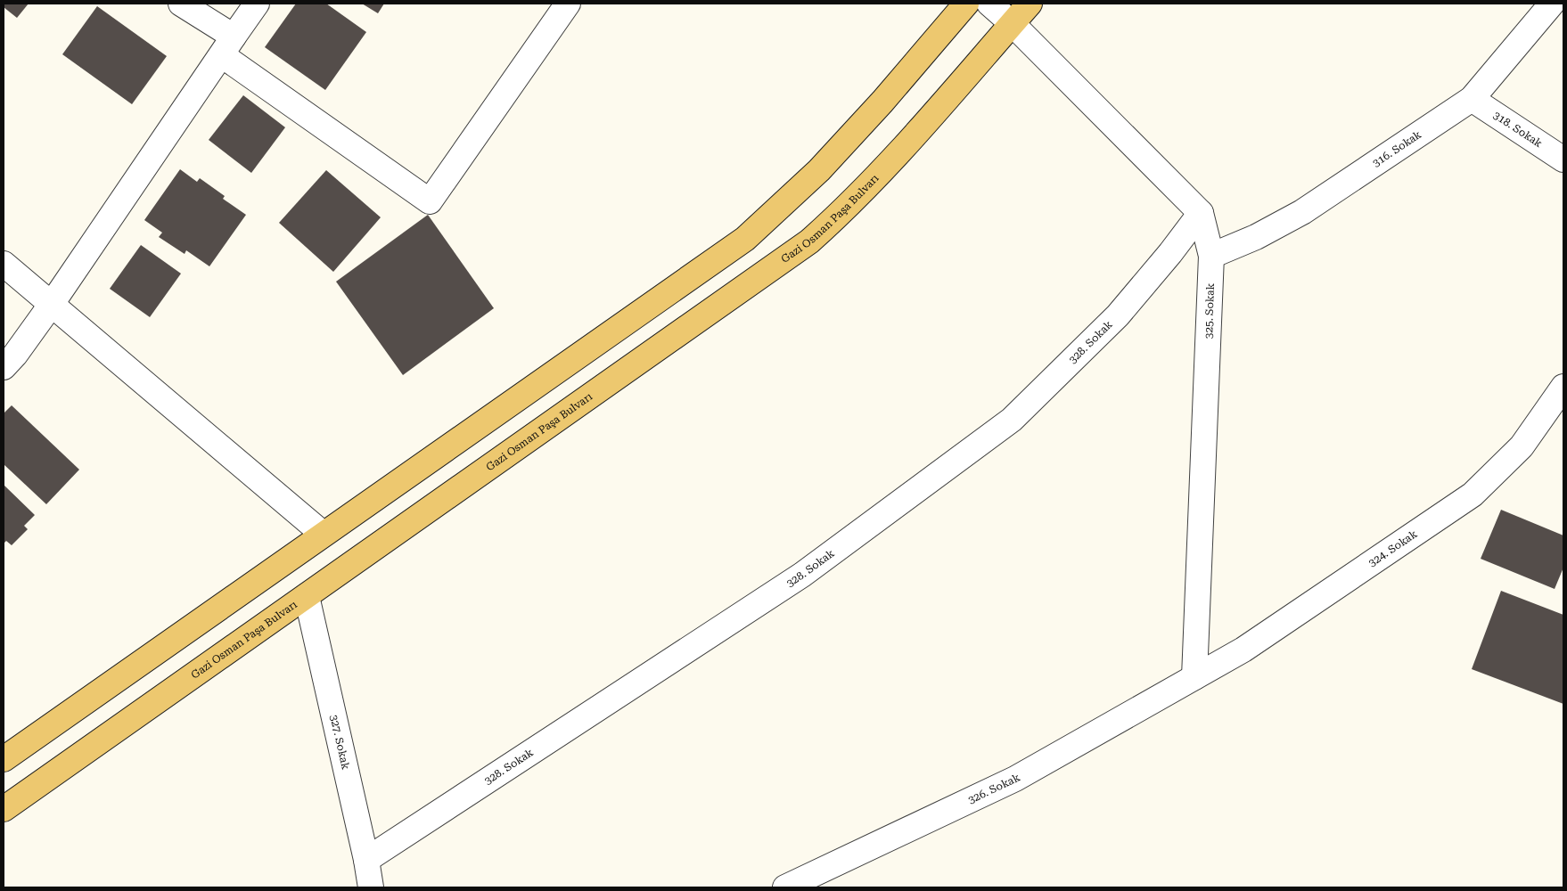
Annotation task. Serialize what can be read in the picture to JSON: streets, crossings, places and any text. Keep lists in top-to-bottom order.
{
  "streets": {
    "main road": ["Gazi Osman Paşa Bulvarı"],
    "street": [
      "318. Sokak",
      "316. Sokak",
      "325. Sokak",
      "328. Sokak",
      "324. Sokak",
      "327. Sokak",
      "326. Sokak"
    ]
  },
  "crossings": [
    ["318. Sokak", "316. Sokak"],
    ["316. Sokak", "325. Sokak"],
    ["Gazi Osman Paşa Bulvarı", "327. Sokak"],
    ["325. Sokak", "328. Sokak"],
    ["325. Sokak", "324. Sokak"],
    ["325. Sokak", "326. Sokak"],
    ["328. Sokak", "327. Sokak"],
    ["324. Sokak", "326. Sokak"]
  ]
}
